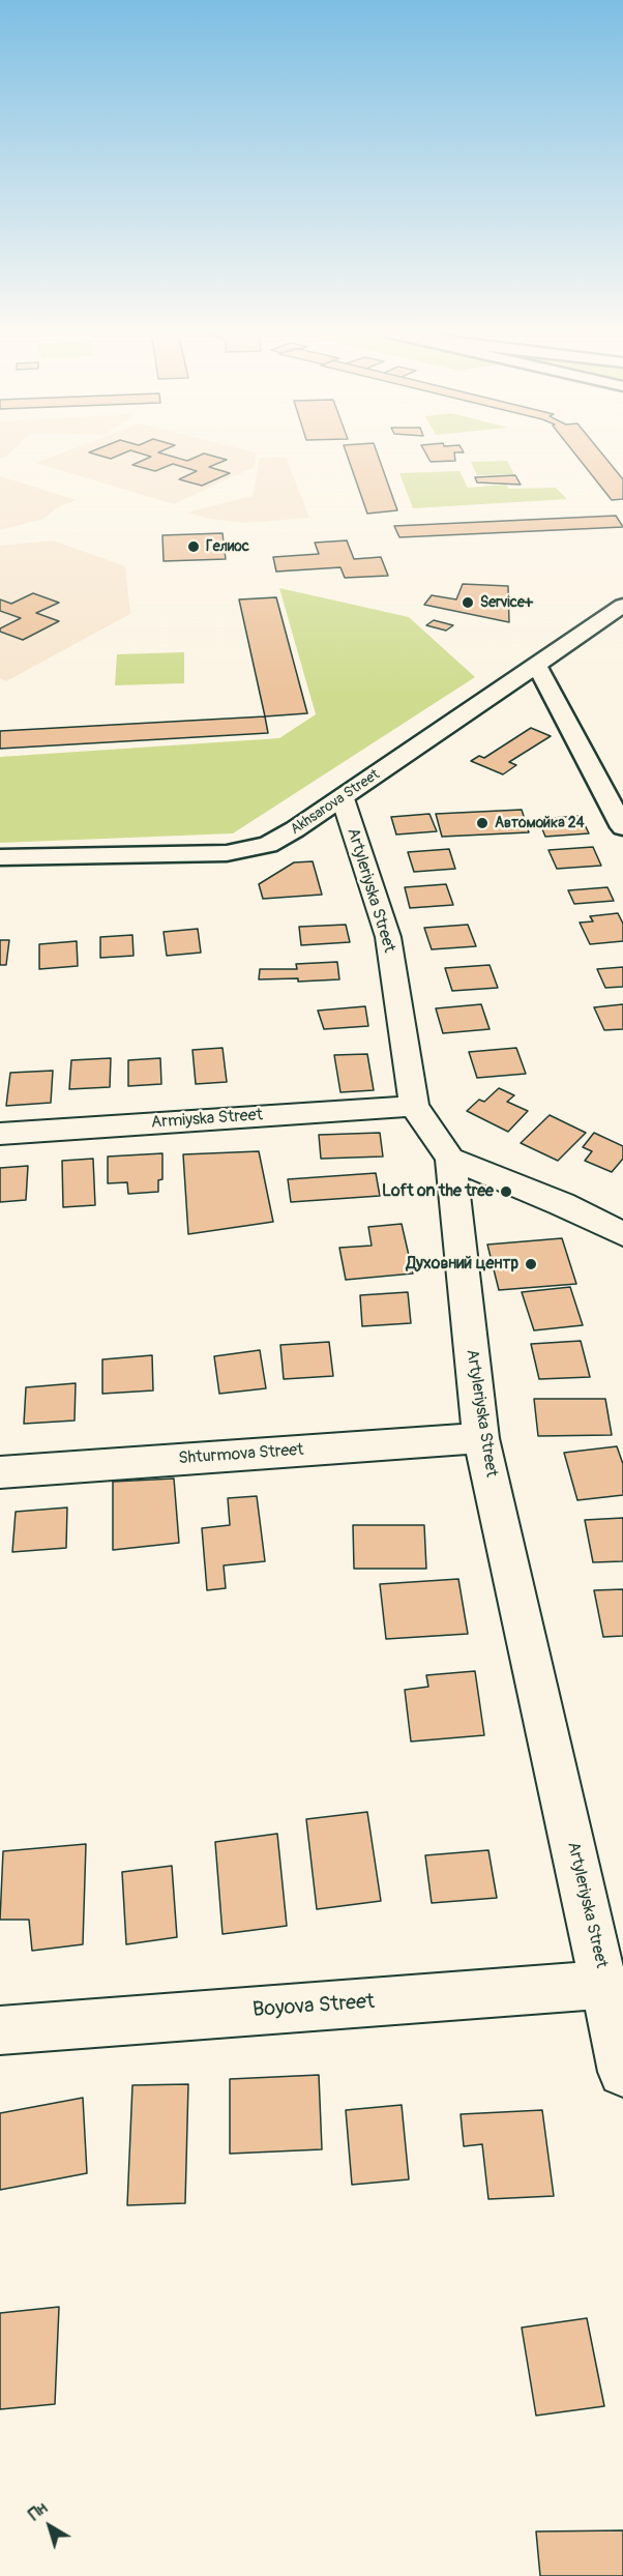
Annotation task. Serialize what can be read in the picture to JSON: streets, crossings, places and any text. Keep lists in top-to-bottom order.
{
  "streets": {
    "street": [
      "Akhsarova Street",
      "Artyleriyska Street",
      "Armiyska Street",
      "Shturmova Street",
      "Boyova Street"
    ]
  },
  "crossings": [
    ["Akhsarova Street", "Artyleriyska Street"],
    ["Artyleriyska Street", "Armiyska Street"],
    ["Artyleriyska Street", "Shturmova Street"],
    ["Artyleriyska Street", "Boyova Street"]
  ],
  "places": [
    "Гелиос",
    "Service+",
    "Автомойка 24",
    "Loft on the tree",
    "Духовний центр"
  ],
  "north": "top left"
}
